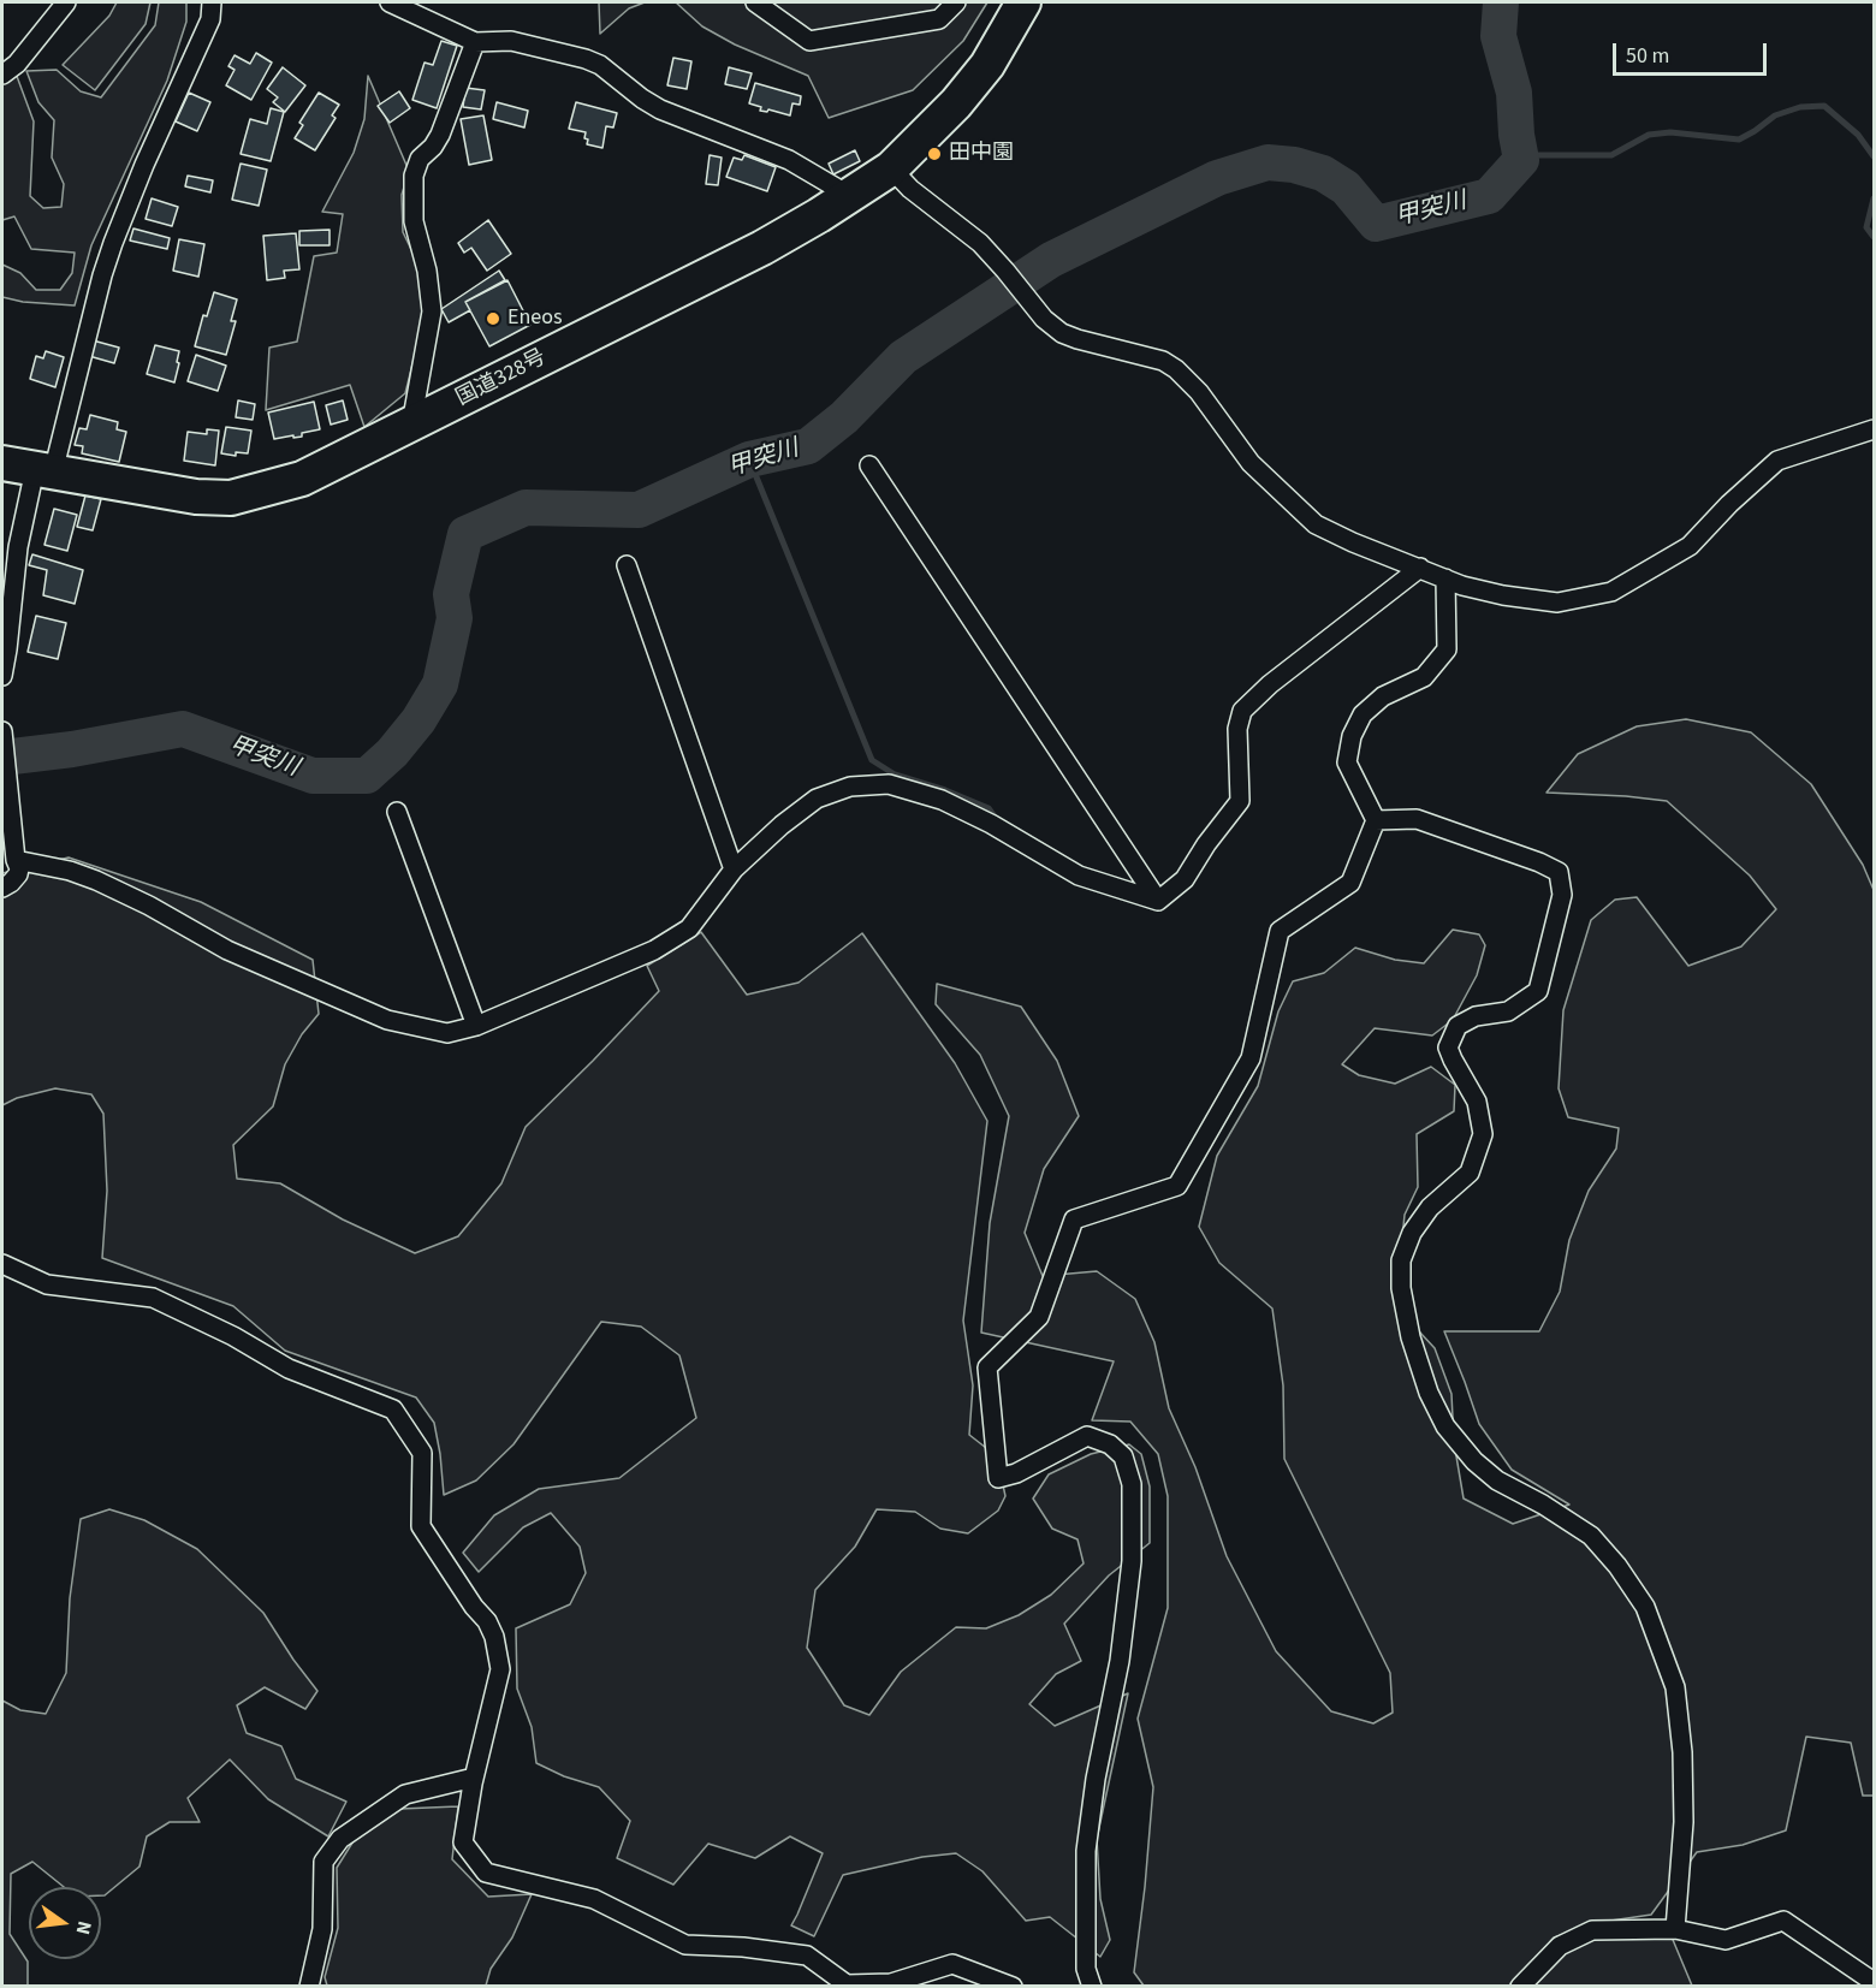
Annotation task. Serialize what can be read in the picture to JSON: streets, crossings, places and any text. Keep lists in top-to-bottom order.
{
  "streets": {
    "highway": ["国道328号"]
  },
  "water": ["甲突川"],
  "places": ["田中園", "Eneos"],
  "scale_bar": "50 m",
  "north": "right"
}
